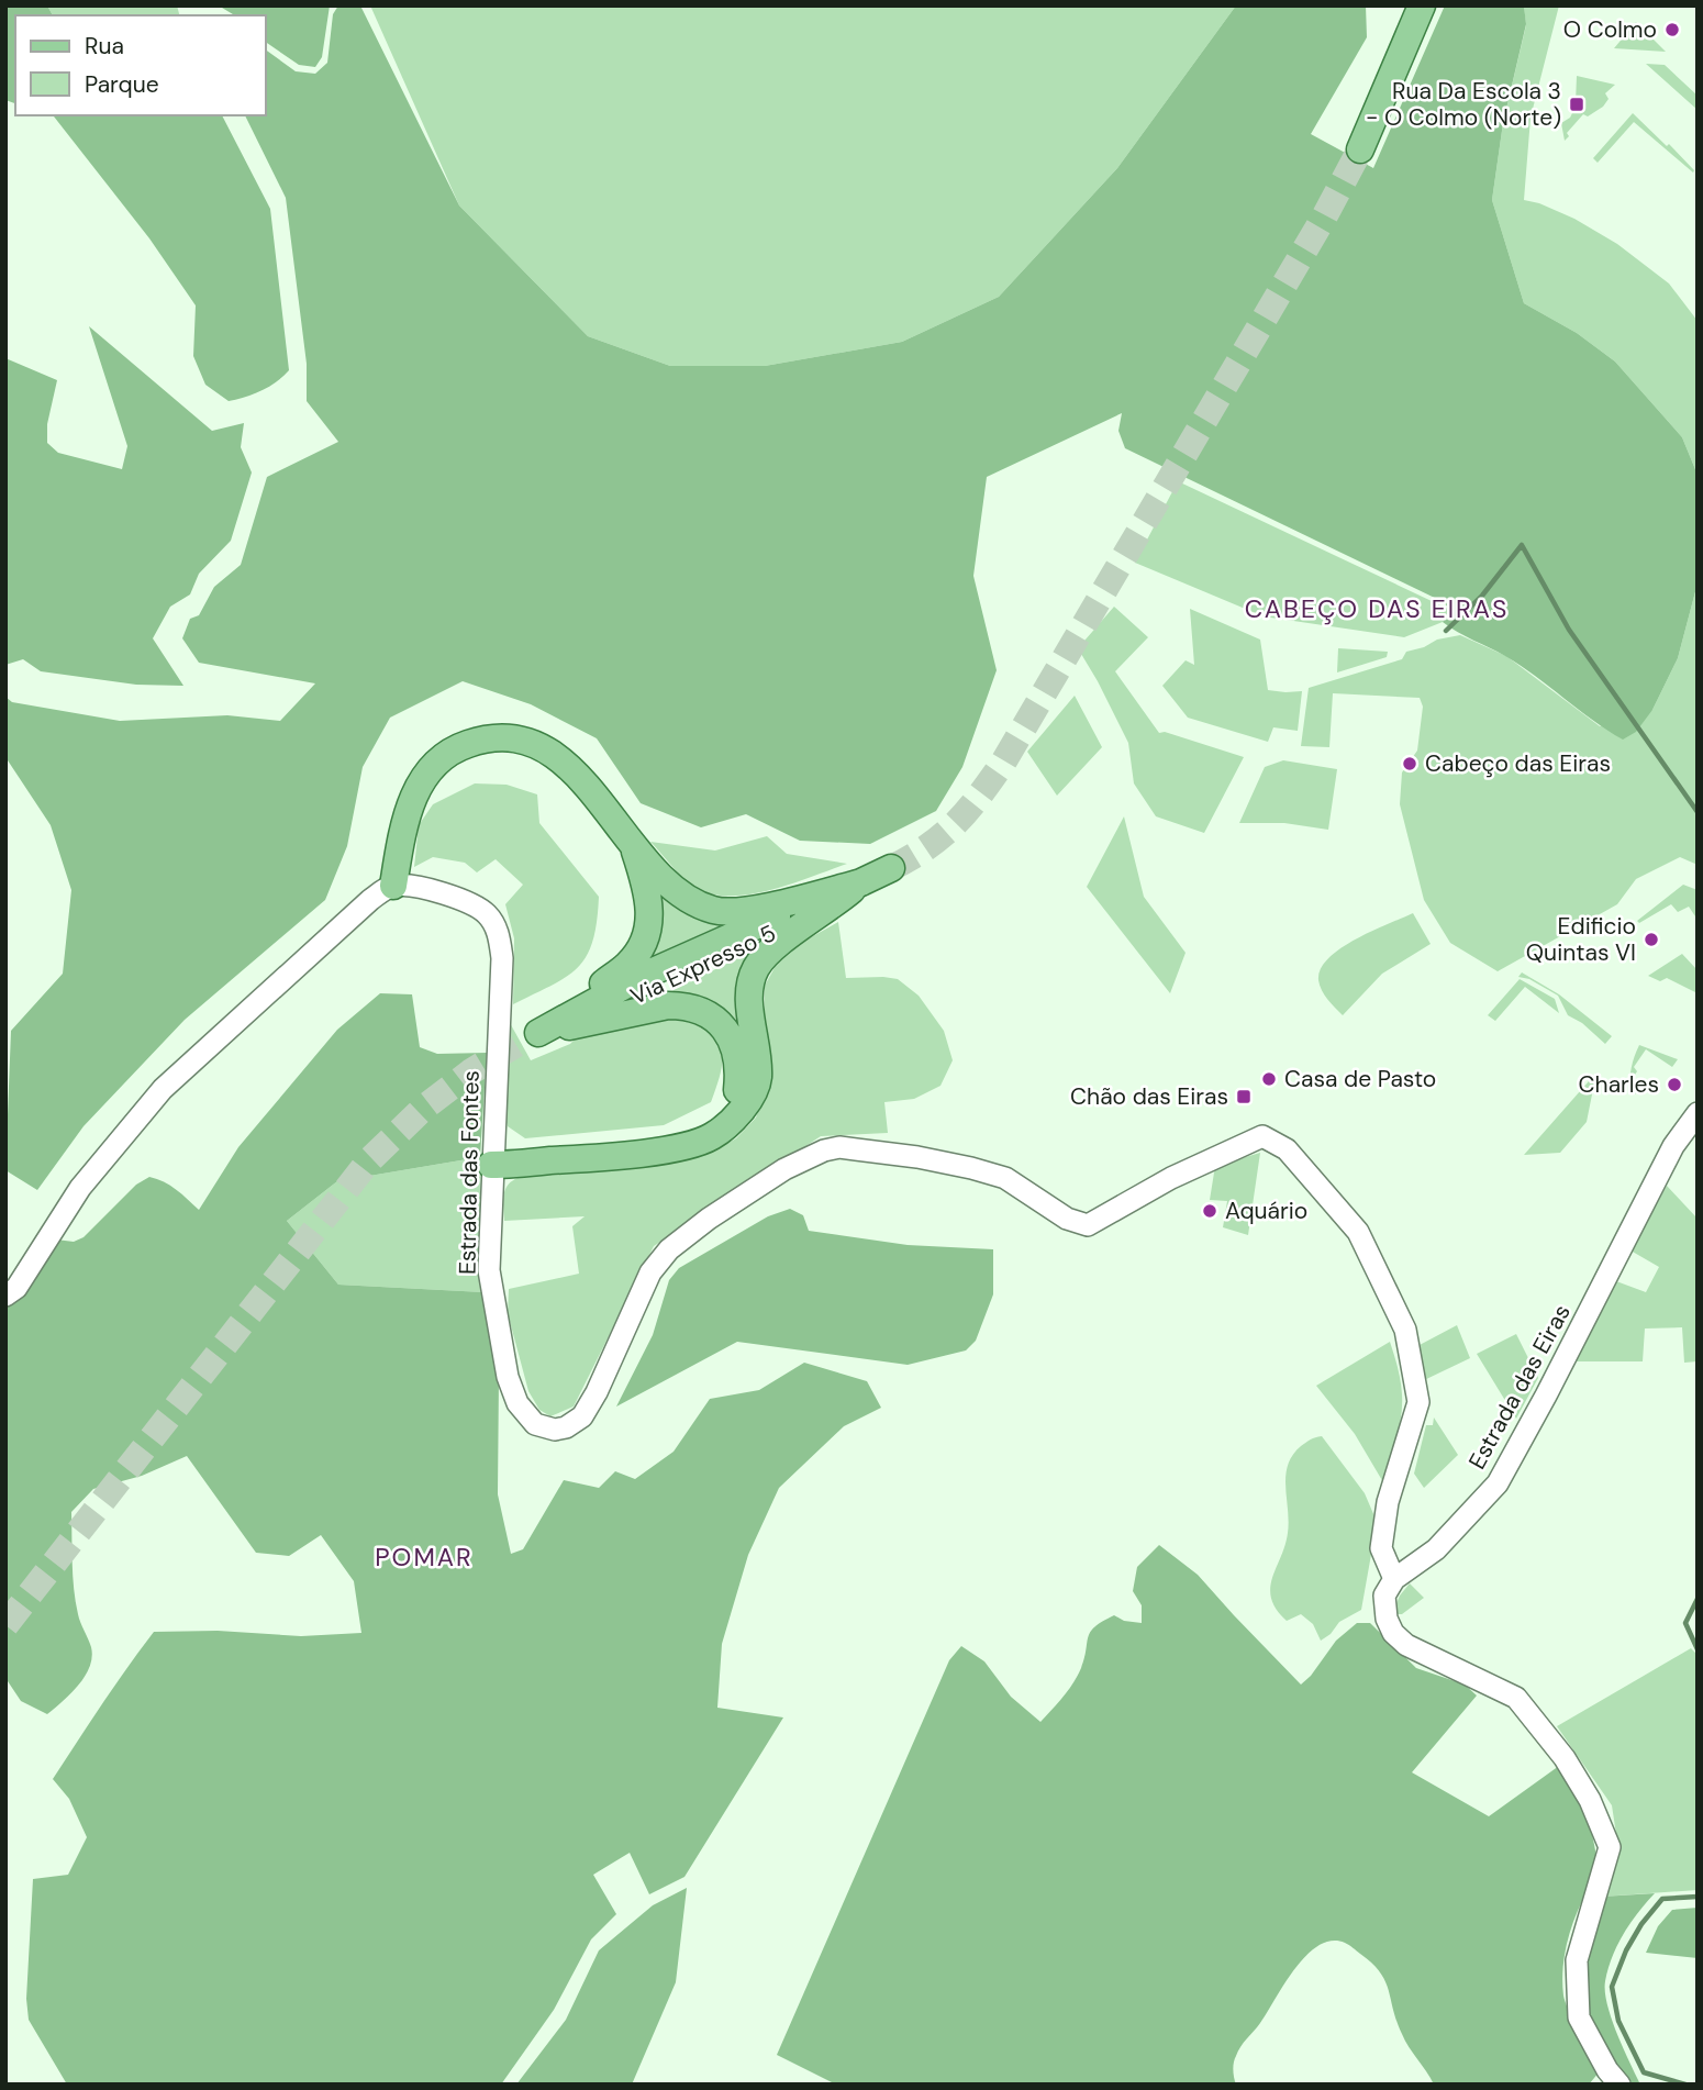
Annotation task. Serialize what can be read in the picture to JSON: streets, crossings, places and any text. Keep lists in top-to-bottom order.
{
  "streets": {
    "main road": ["Via Expresso 5"],
    "street": ["Estrada das Fontes", "Estrada das Eiras"]
  },
  "crossings": [
    ["Estrada das Fontes", "Estrada das Eiras"]
  ],
  "districts": ["CABEÇO DAS EIRAS", "POMAR"],
  "places": {
    "other": [
      "O Colmo",
      "Cabeço das Eiras",
      "Edificio Quintas VI",
      "Casa de Pasto",
      "Charles",
      "Aquário"
    ],
    "transit": ["Rua Da Escola 3 - O Colmo (Norte)", "Chão das Eiras"]
  },
  "legend": ["Rua", "Parque"]
}
